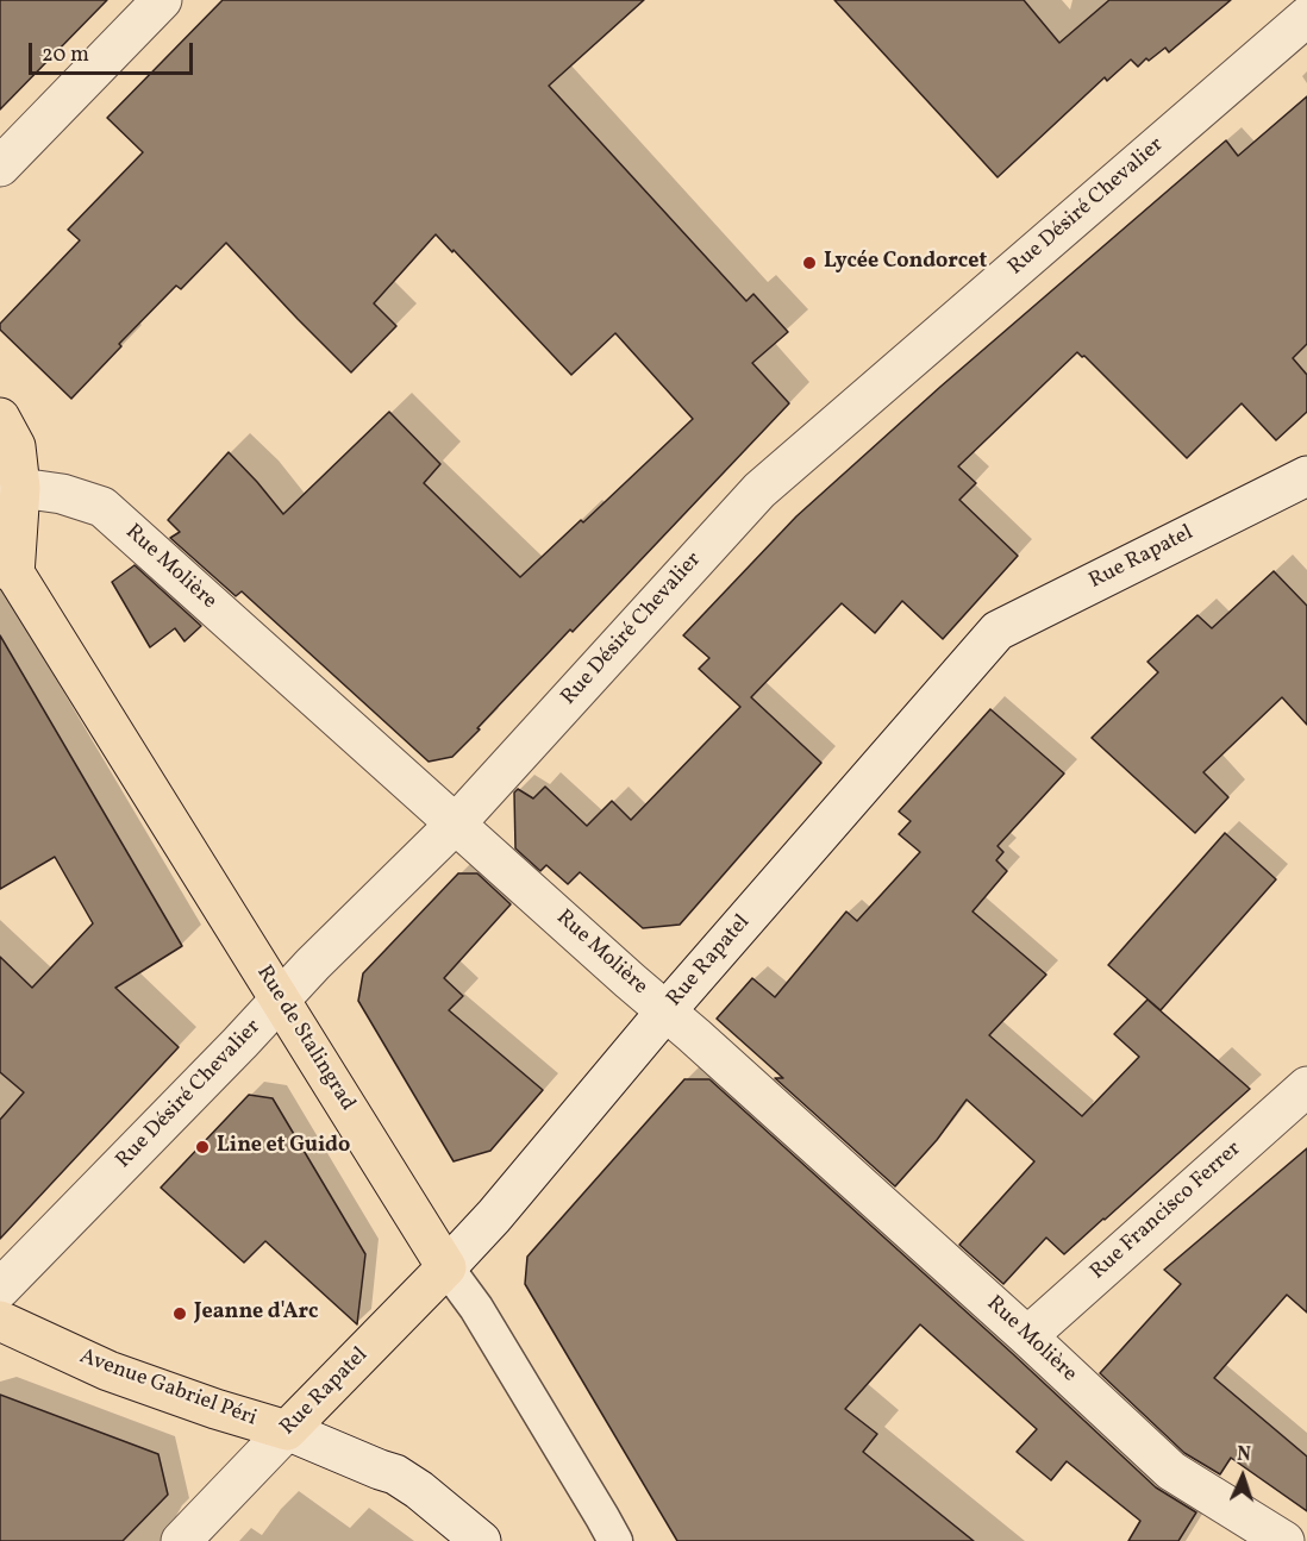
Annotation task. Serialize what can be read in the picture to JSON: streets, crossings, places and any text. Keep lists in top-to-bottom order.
{
  "streets": {
    "main road": ["Rue Rapatel", "Rue de Stalingrad", "Avenue Gabriel Péri"],
    "street": ["Rue Désiré Chevalier", "Rue Molière", "Rue Francisco Ferrer"]
  },
  "crossings": [
    ["Rue Désiré Chevalier", "Rue Molière"],
    ["Rue Désiré Chevalier", "Rue de Stalingrad"],
    ["Rue Rapatel", "Rue Molière"],
    ["Rue Rapatel", "Rue de Stalingrad"],
    ["Rue Rapatel", "Avenue Gabriel Péri"],
    ["Rue Molière", "Rue de Stalingrad"],
    ["Rue Molière", "Rue Francisco Ferrer"]
  ],
  "places": ["Lycée Condorcet", "Line et Guido", "Jeanne d'Arc"],
  "scale_bar": "20 m",
  "north": "top"
}
